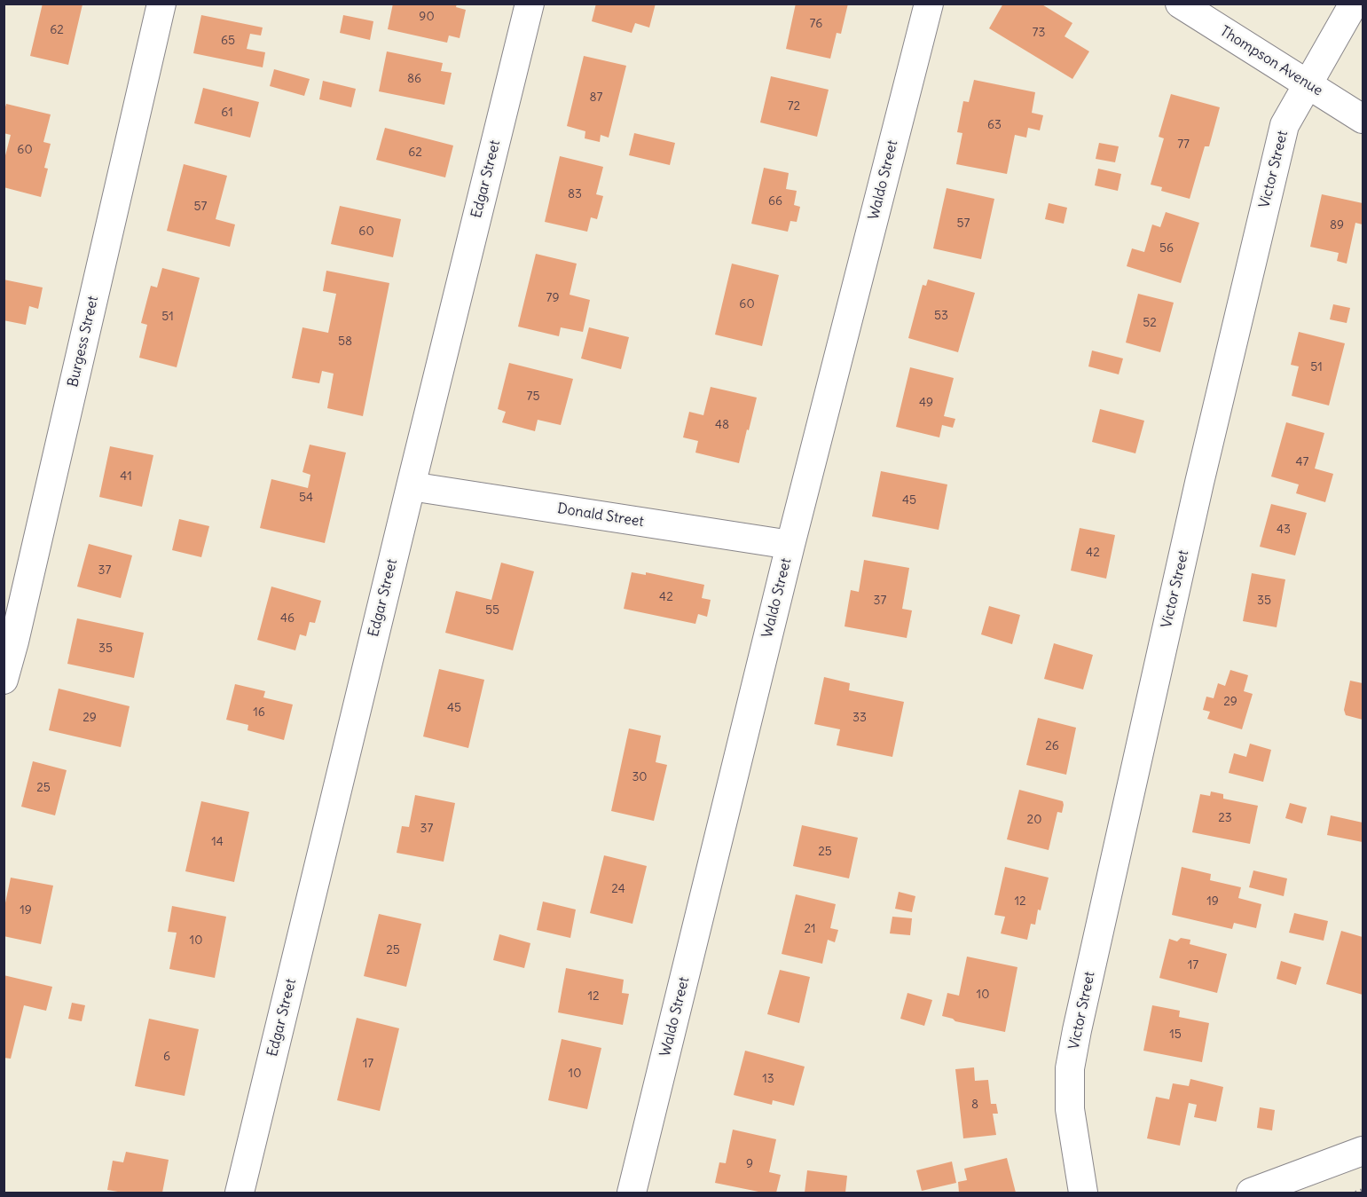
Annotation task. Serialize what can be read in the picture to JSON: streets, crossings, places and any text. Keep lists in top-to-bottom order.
{
  "streets": {
    "street": [
      "Thompson Avenue",
      "Victor Street",
      "Edgar Street",
      "Waldo Street",
      "Burgess Street",
      "Donald Street"
    ]
  },
  "crossings": [
    ["Thompson Avenue", "Victor Street"],
    ["Edgar Street", "Donald Street"],
    ["Waldo Street", "Donald Street"]
  ],
  "house_numbers": [
    "90",
    "76",
    "62",
    "73",
    "65",
    "86",
    "87",
    "72",
    "61",
    "63",
    "77",
    "60",
    "62",
    "83",
    "66",
    "57",
    "57",
    "89",
    "60",
    "56",
    "79",
    "60",
    "53",
    "51",
    "52",
    "58",
    "51",
    "75",
    "49",
    "48",
    "47",
    "41",
    "54",
    "45",
    "43",
    "42",
    "37",
    "42",
    "37",
    "35",
    "55",
    "46",
    "35",
    "29",
    "45",
    "16",
    "29",
    "33",
    "26",
    "30",
    "25",
    "23",
    "20",
    "37",
    "14",
    "25",
    "24",
    "12",
    "19",
    "19",
    "21",
    "10",
    "25",
    "17",
    "10",
    "12",
    "15",
    "6",
    "17",
    "10",
    "13",
    "8",
    "9"
  ]
}
